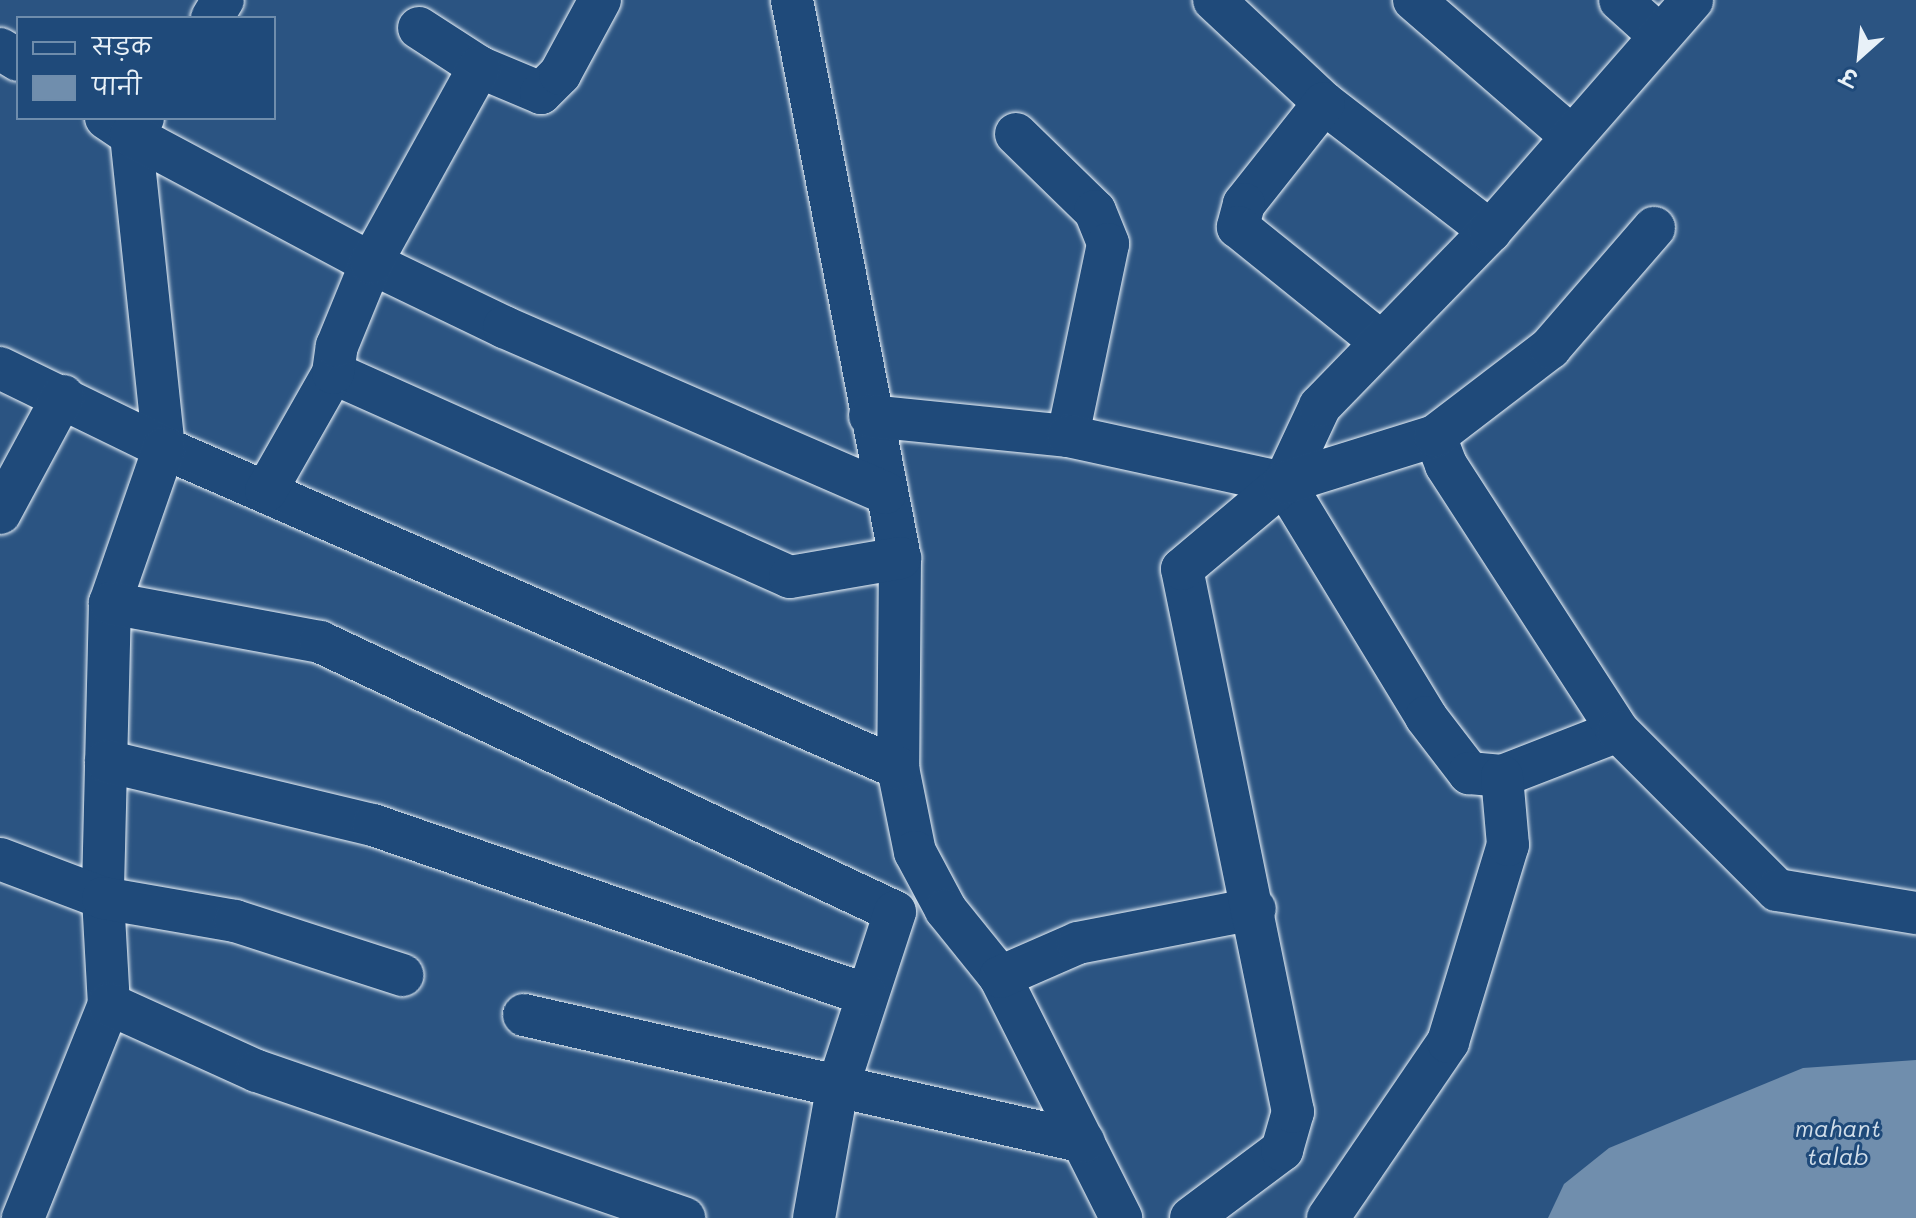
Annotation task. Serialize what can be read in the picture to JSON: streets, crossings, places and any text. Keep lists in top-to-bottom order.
{
  "water": ["mahant talab"],
  "legend": ["सड़क", "पानी"],
  "north": "bottom left"
}
